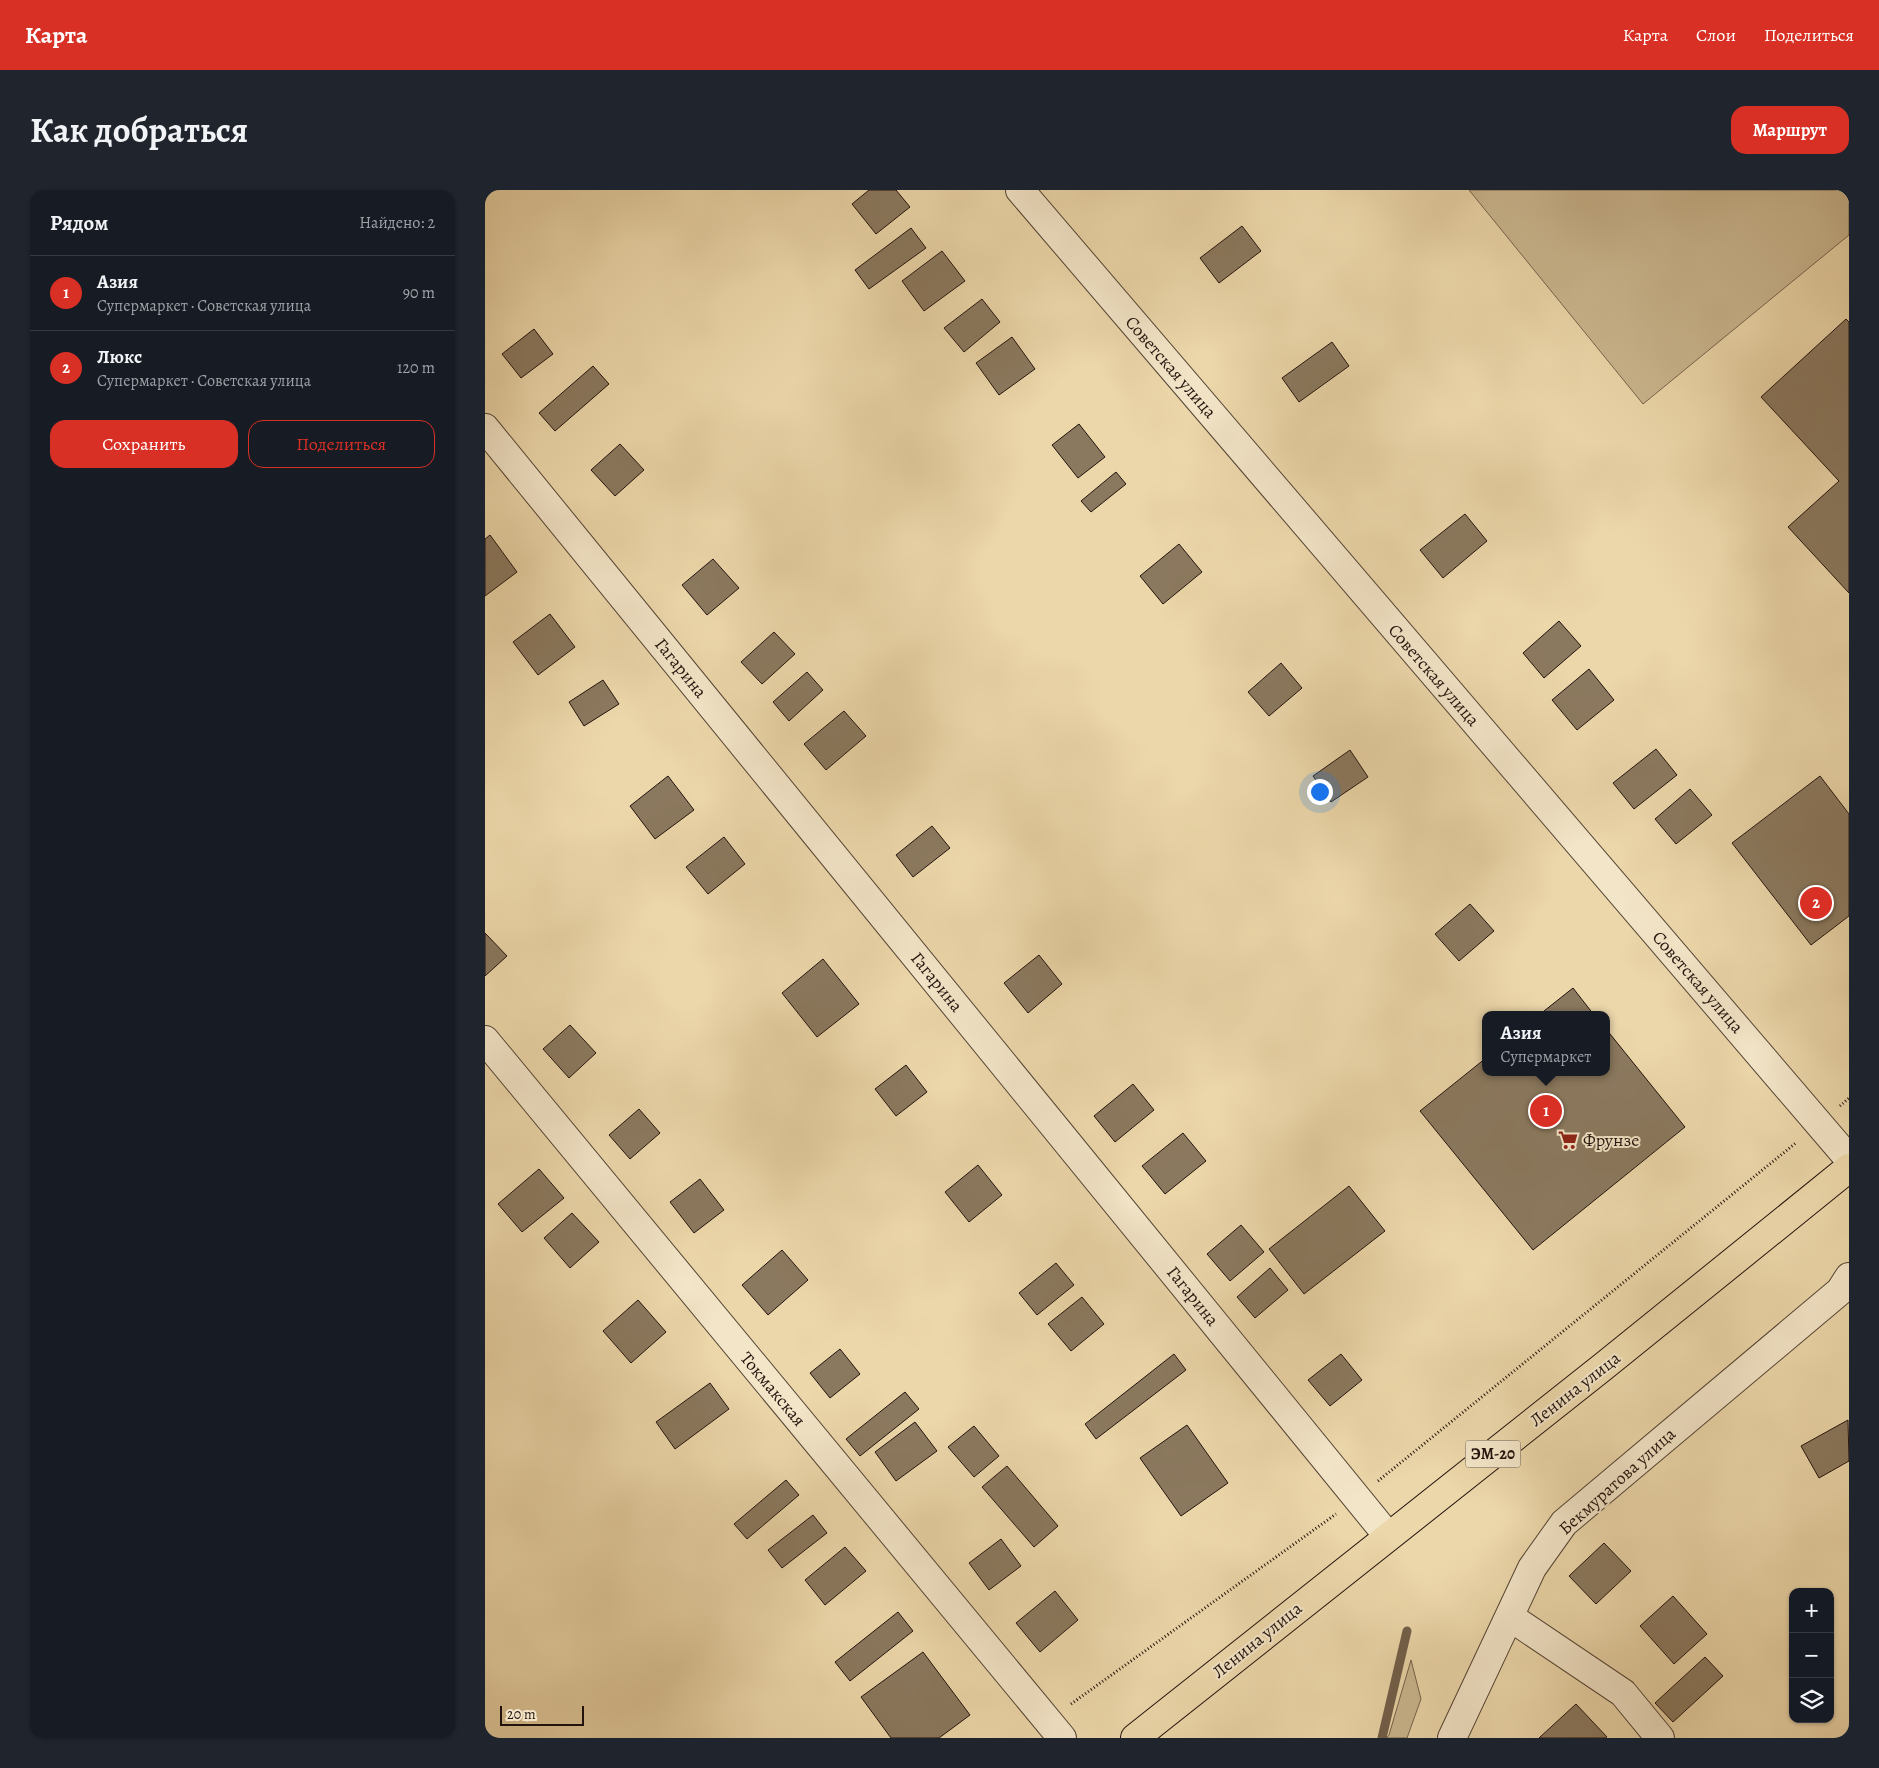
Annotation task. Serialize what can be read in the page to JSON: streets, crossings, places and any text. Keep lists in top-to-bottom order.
{
  "streets": {
    "main road": ["Ленина улица", "ЭМ-20"],
    "street": [
      "Советская улица",
      "Гагарина",
      "Токмакская",
      "Бекмуратова улица"
    ]
  },
  "crossings": [
    ["Гагарина", "Ленина улица"]
  ],
  "places": {
    "supermarket": ["Фрунзе"]
  },
  "scale_bar": "20 m",
  "page": {
    "header": "Карта",
    "nav": ["Карта", "Слои", "Поделиться"],
    "title": "Как добраться",
    "buttons": [
      "Маршрут",
      ["Сохранить", "Поделиться"]
    ],
    "heading": ["Рядом", "Найдено: 2"],
    "list": [
      {
        "mark": "1",
        "name": "Азия",
        "note": "Супермаркет · Советская улица",
        "value": "90 m"
      },
      {
        "mark": "2",
        "name": "Люкс",
        "note": "Супермаркет · Советская улица",
        "value": "120 m"
      }
    ],
    "pins": ["2", "1"],
    "popup": ["Азия", "Супермаркет"],
    "map_buttons": ["+", "−"],
    "scale": "20 m"
  }
}
